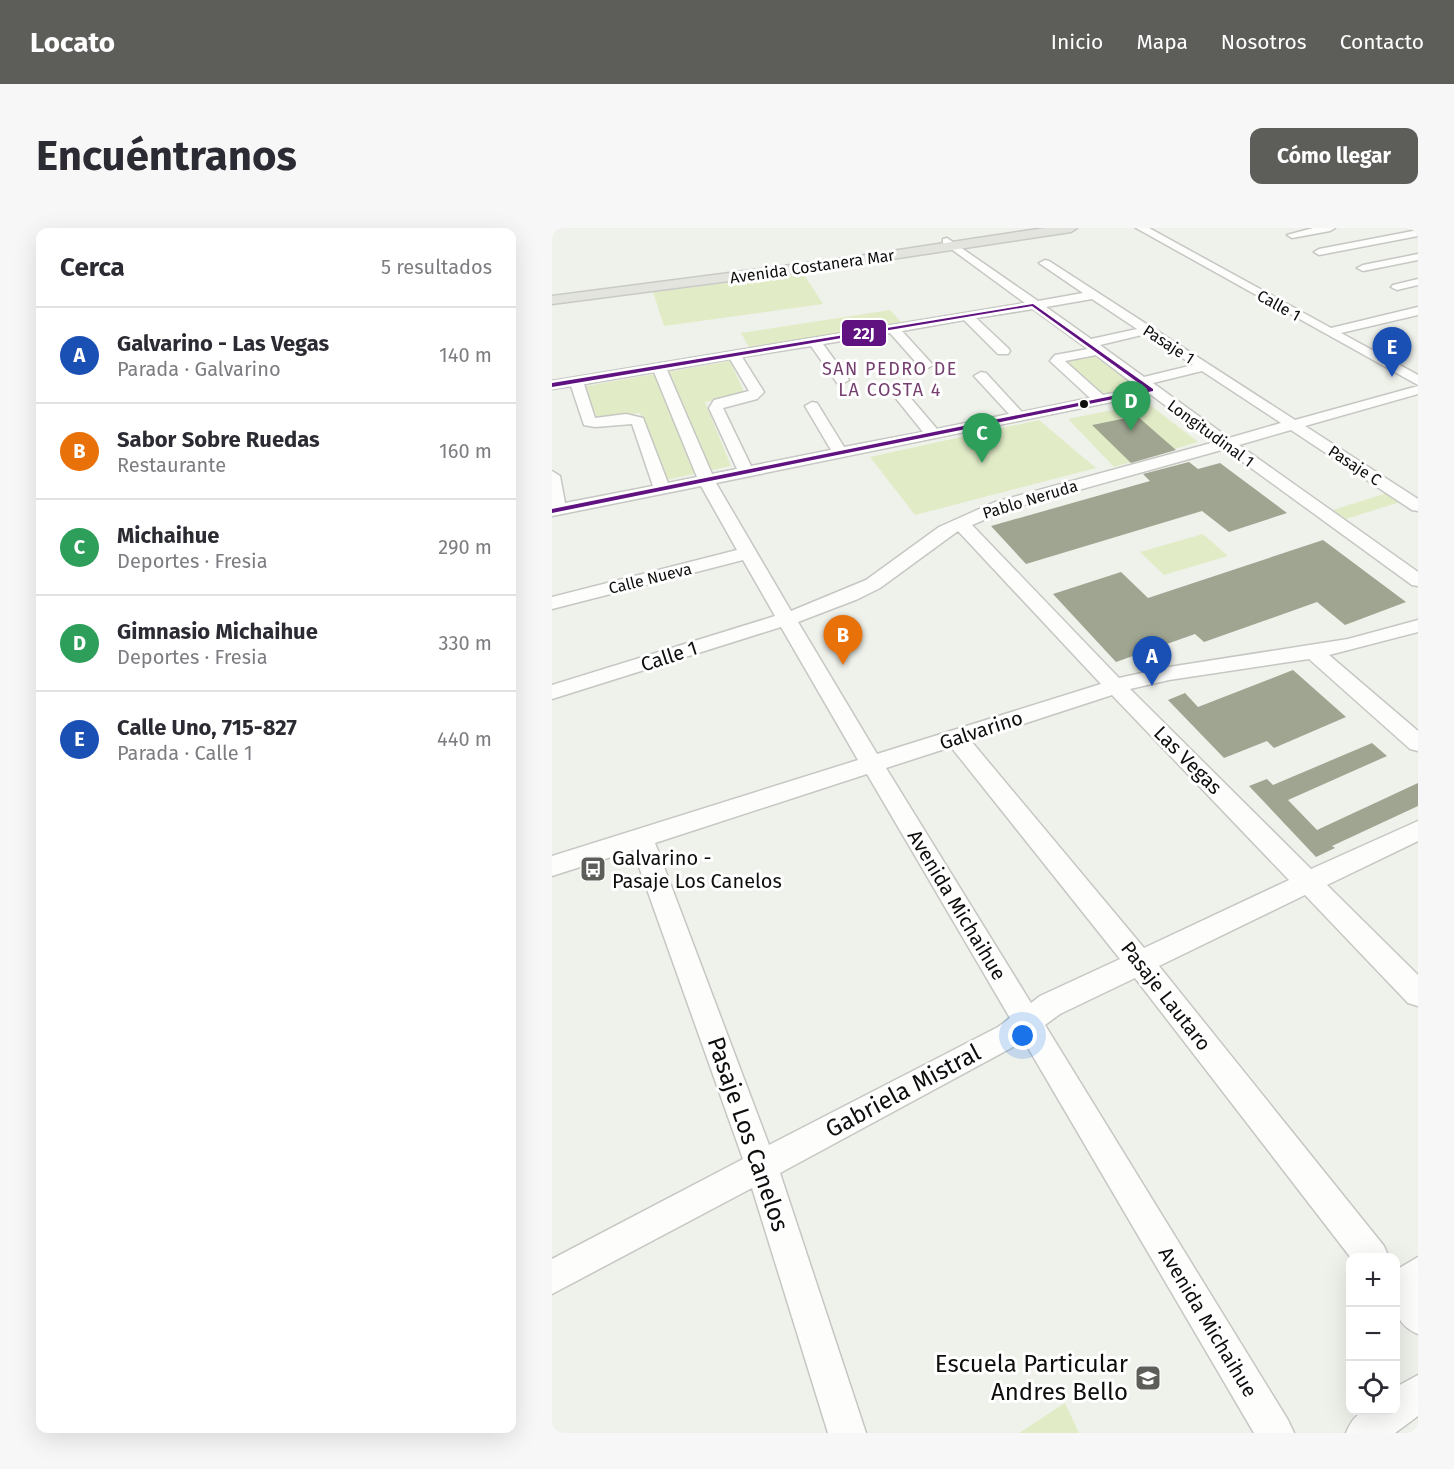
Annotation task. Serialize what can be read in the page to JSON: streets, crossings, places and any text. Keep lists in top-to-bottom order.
{
  "streets": {
    "main road": ["Avenida Costanera Mar"],
    "street": [
      "Calle 1",
      "Pasaje 1",
      "Longitudinal 1",
      "Pasaje C",
      "Pablo Neruda",
      "Calle Nueva",
      "Galvarino",
      "Las Vegas",
      "Avenida Michaihue",
      "Pasaje Lautaro",
      "Gabriela Mistral",
      "Pasaje Los Canelos"
    ]
  },
  "crossings": [
    ["Avenida Costanera Mar", "Longitudinal 1"],
    ["Calle 1", "Pablo Neruda"],
    ["Calle 1", "Avenida Michaihue"],
    ["Pasaje 1", "Pasaje C"],
    ["Pasaje 1", "Pablo Neruda"],
    ["Longitudinal 1", "Pablo Neruda"],
    ["Pasaje C", "Pablo Neruda"],
    ["Pablo Neruda", "Las Vegas"],
    ["Pablo Neruda", "Avenida Michaihue"],
    ["Calle Nueva", "Avenida Michaihue"],
    ["Galvarino", "Las Vegas"],
    ["Galvarino", "Avenida Michaihue"],
    ["Galvarino", "Pasaje Lautaro"],
    ["Galvarino", "Pasaje Los Canelos"],
    ["Las Vegas", "Gabriela Mistral"],
    ["Avenida Michaihue", "Gabriela Mistral"],
    ["Pasaje Lautaro", "Gabriela Mistral"],
    ["Gabriela Mistral", "Pasaje Los Canelos"]
  ],
  "districts": ["SAN PEDRO DE LA COSTA 4"],
  "places": {
    "bus stop": ["Galvarino - Pasaje Los Canelos"],
    "school or university": ["Escuela Particular Andres Bello"]
  },
  "lines": ["transit line 22J"],
  "page": {
    "header": "Locato",
    "nav": [
      "Inicio",
      "Mapa",
      "Nosotros",
      "Contacto"
    ],
    "buttons": "Cómo llegar",
    "title": "Encuéntranos",
    "heading": ["Cerca", "5 resultados"],
    "list": [
      {
        "mark": "A",
        "name": "Galvarino - Las Vegas",
        "note": "Parada · Galvarino",
        "value": "140 m"
      },
      {
        "mark": "B",
        "name": "Sabor Sobre Ruedas",
        "note": "Restaurante",
        "value": "160 m"
      },
      {
        "mark": "C",
        "name": "Michaihue",
        "note": "Deportes · Fresia",
        "value": "290 m"
      },
      {
        "mark": "D",
        "name": "Gimnasio Michaihue",
        "note": "Deportes · Fresia",
        "value": "330 m"
      },
      {
        "mark": "E",
        "name": "Calle Uno, 715-827",
        "note": "Parada · Calle 1",
        "value": "440 m"
      }
    ],
    "pins": [
      "E",
      "D",
      "C",
      "B",
      "A"
    ],
    "map_buttons": ["+", "−"]
  }
}
